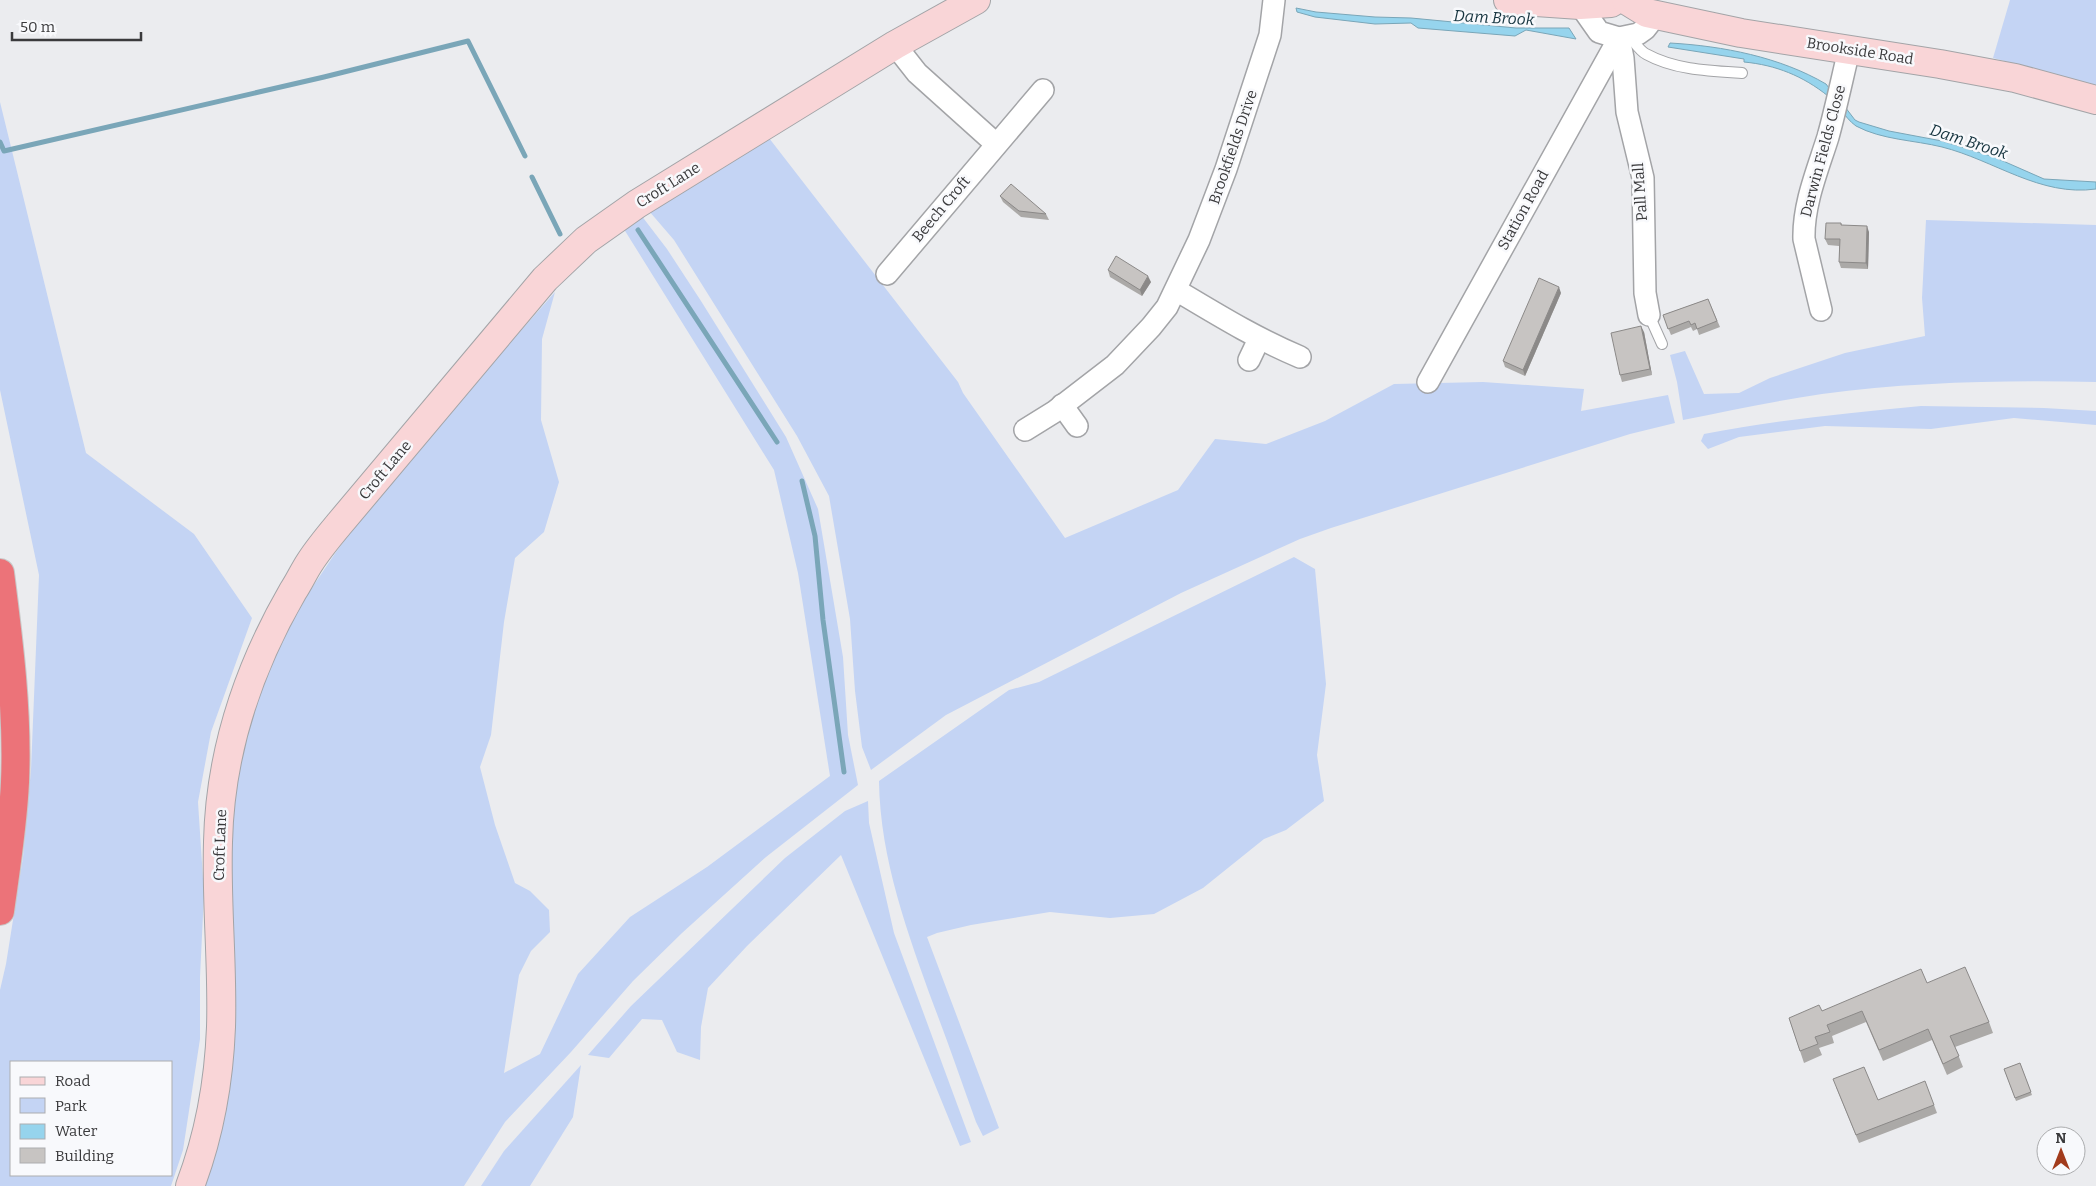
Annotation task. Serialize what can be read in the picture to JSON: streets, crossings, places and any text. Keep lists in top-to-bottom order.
{
  "streets": {
    "street": [
      "Brookside Road",
      "Brookfields Drive",
      "Darwin Fields Close",
      "Croft Lane",
      "Pall Mall",
      "Beech Croft",
      "Station Road"
    ]
  },
  "crossings": [
    ["Brookside Road", "Darwin Fields Close"],
    ["Brookside Road", "Station Road"],
    ["Pall Mall", "Station Road"]
  ],
  "water": ["Dam Brook"],
  "legend": [
    "Road",
    "Park",
    "Water",
    "Building"
  ],
  "scale_bar": "50 m",
  "north": "top"
}
